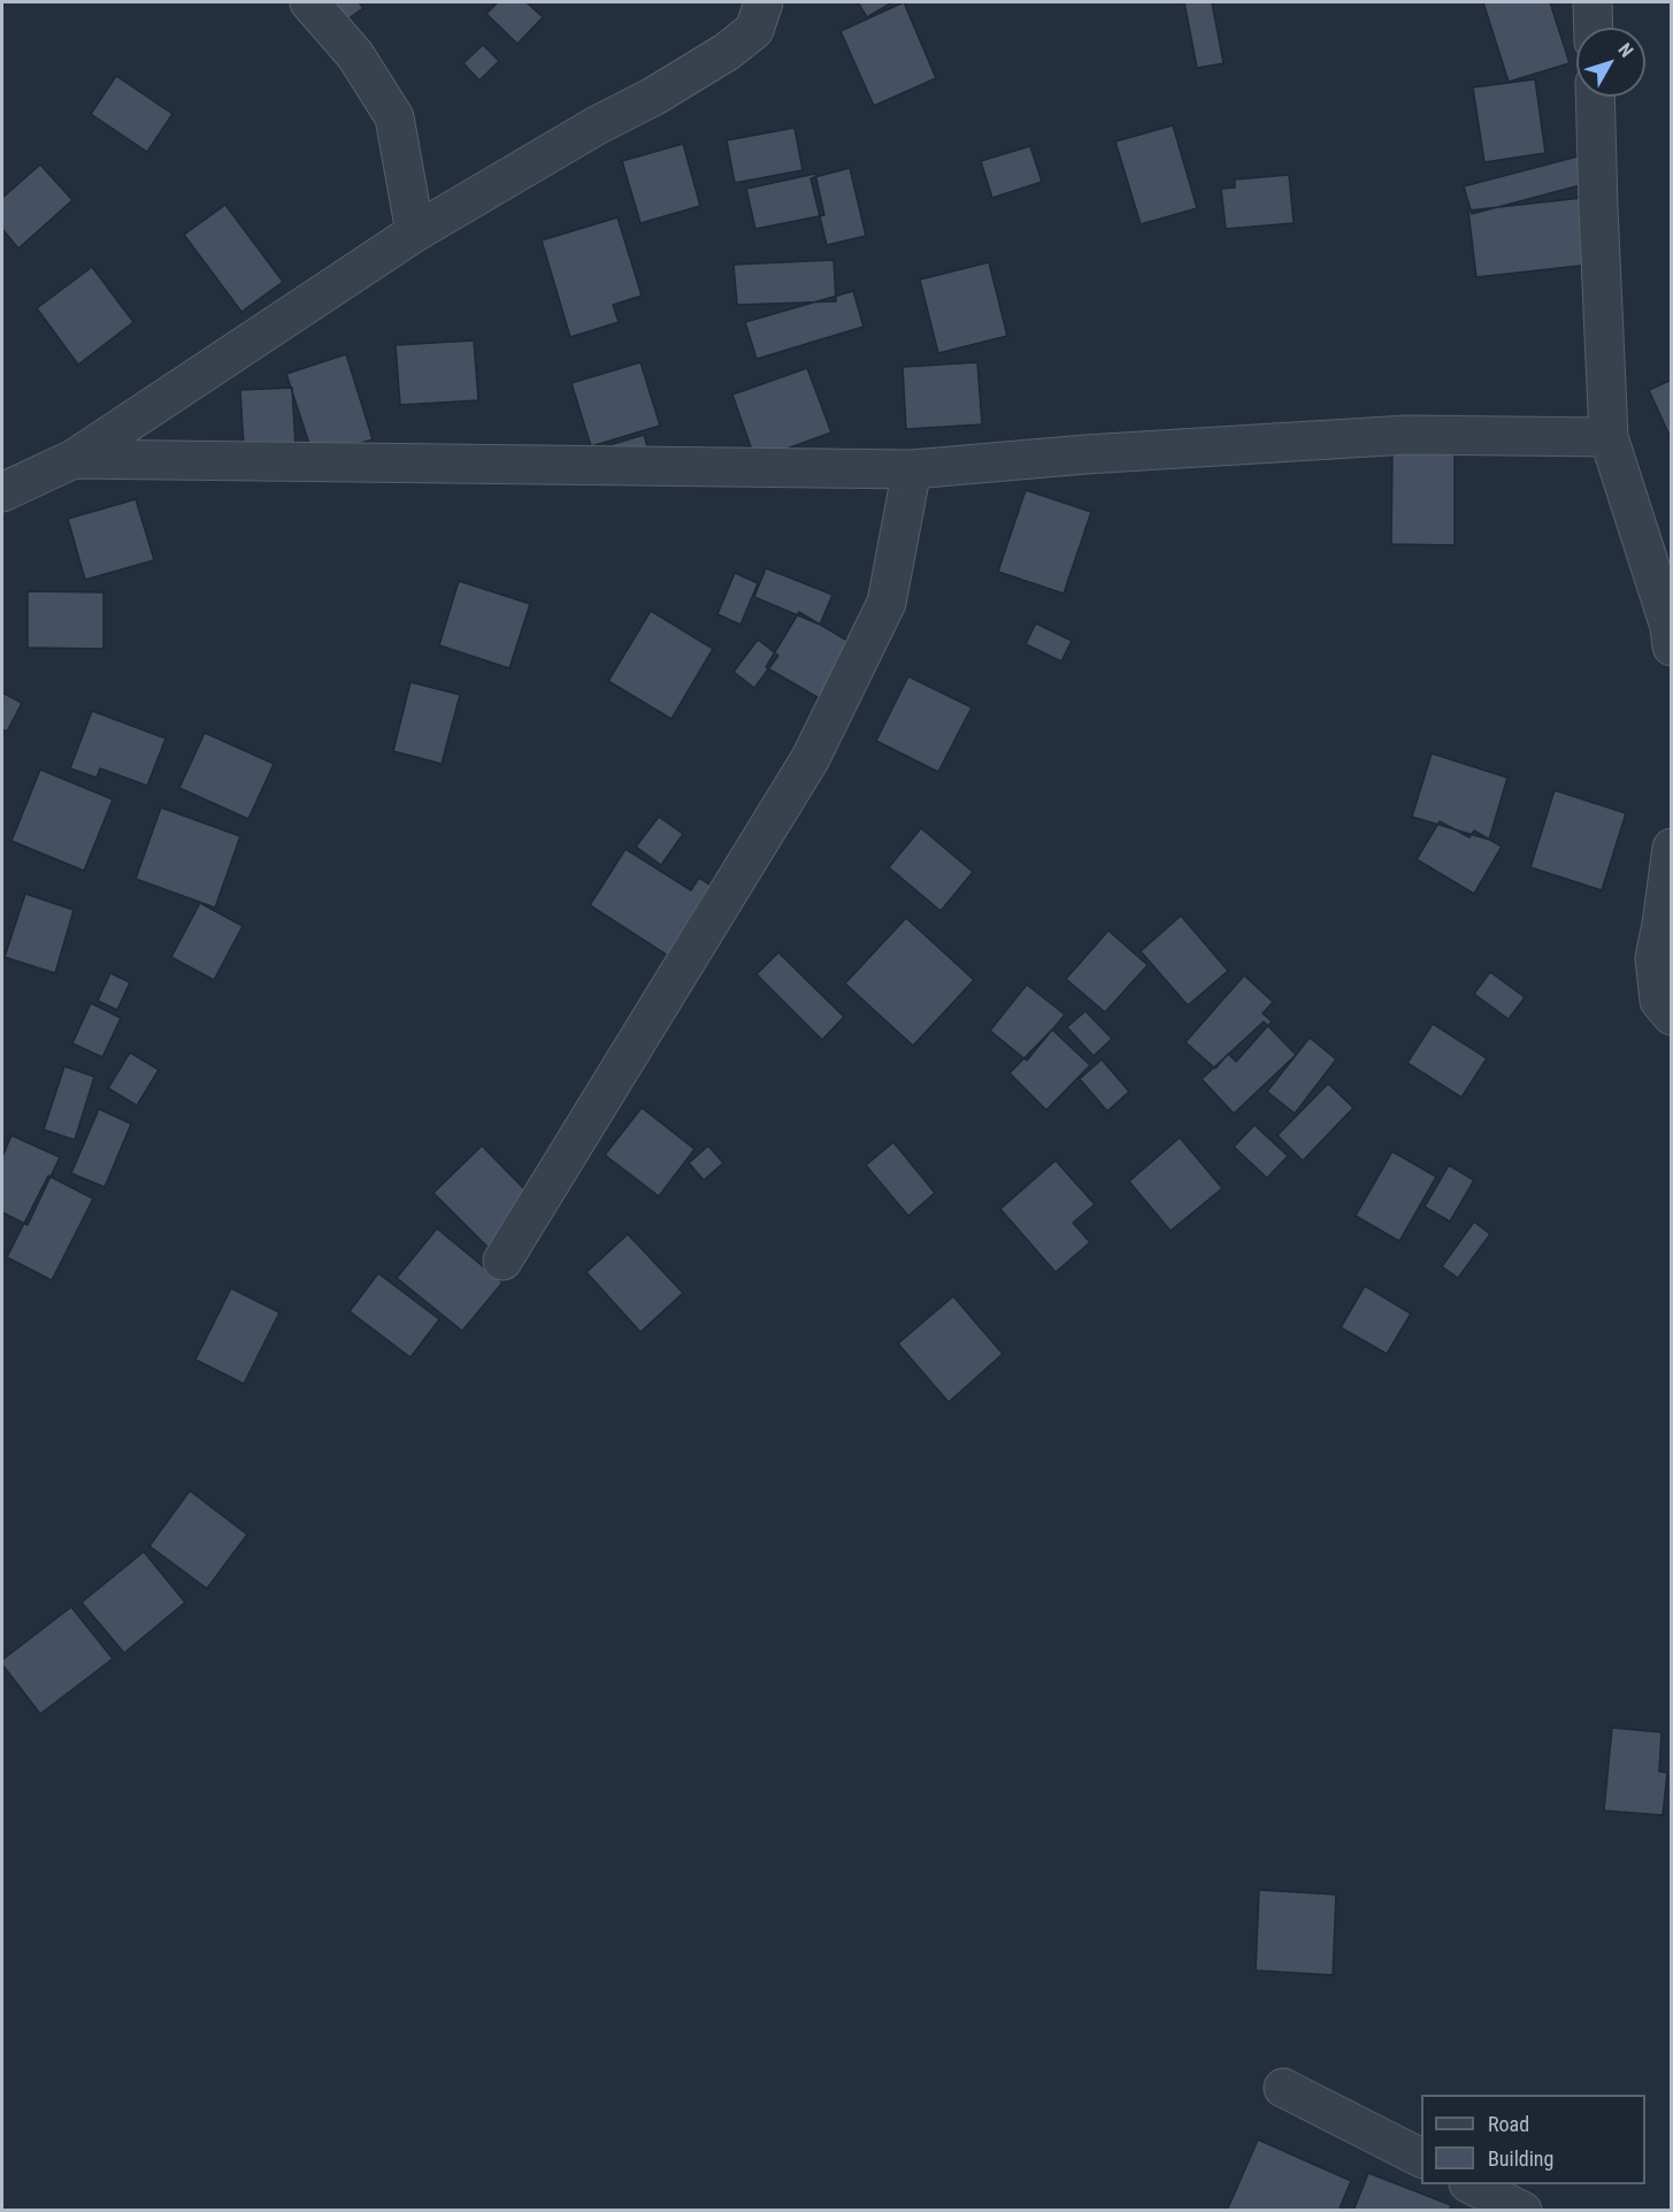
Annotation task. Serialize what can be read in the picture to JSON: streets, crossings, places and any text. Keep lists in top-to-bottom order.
{
  "legend": ["Road", "Building"],
  "north": "top right"
}
